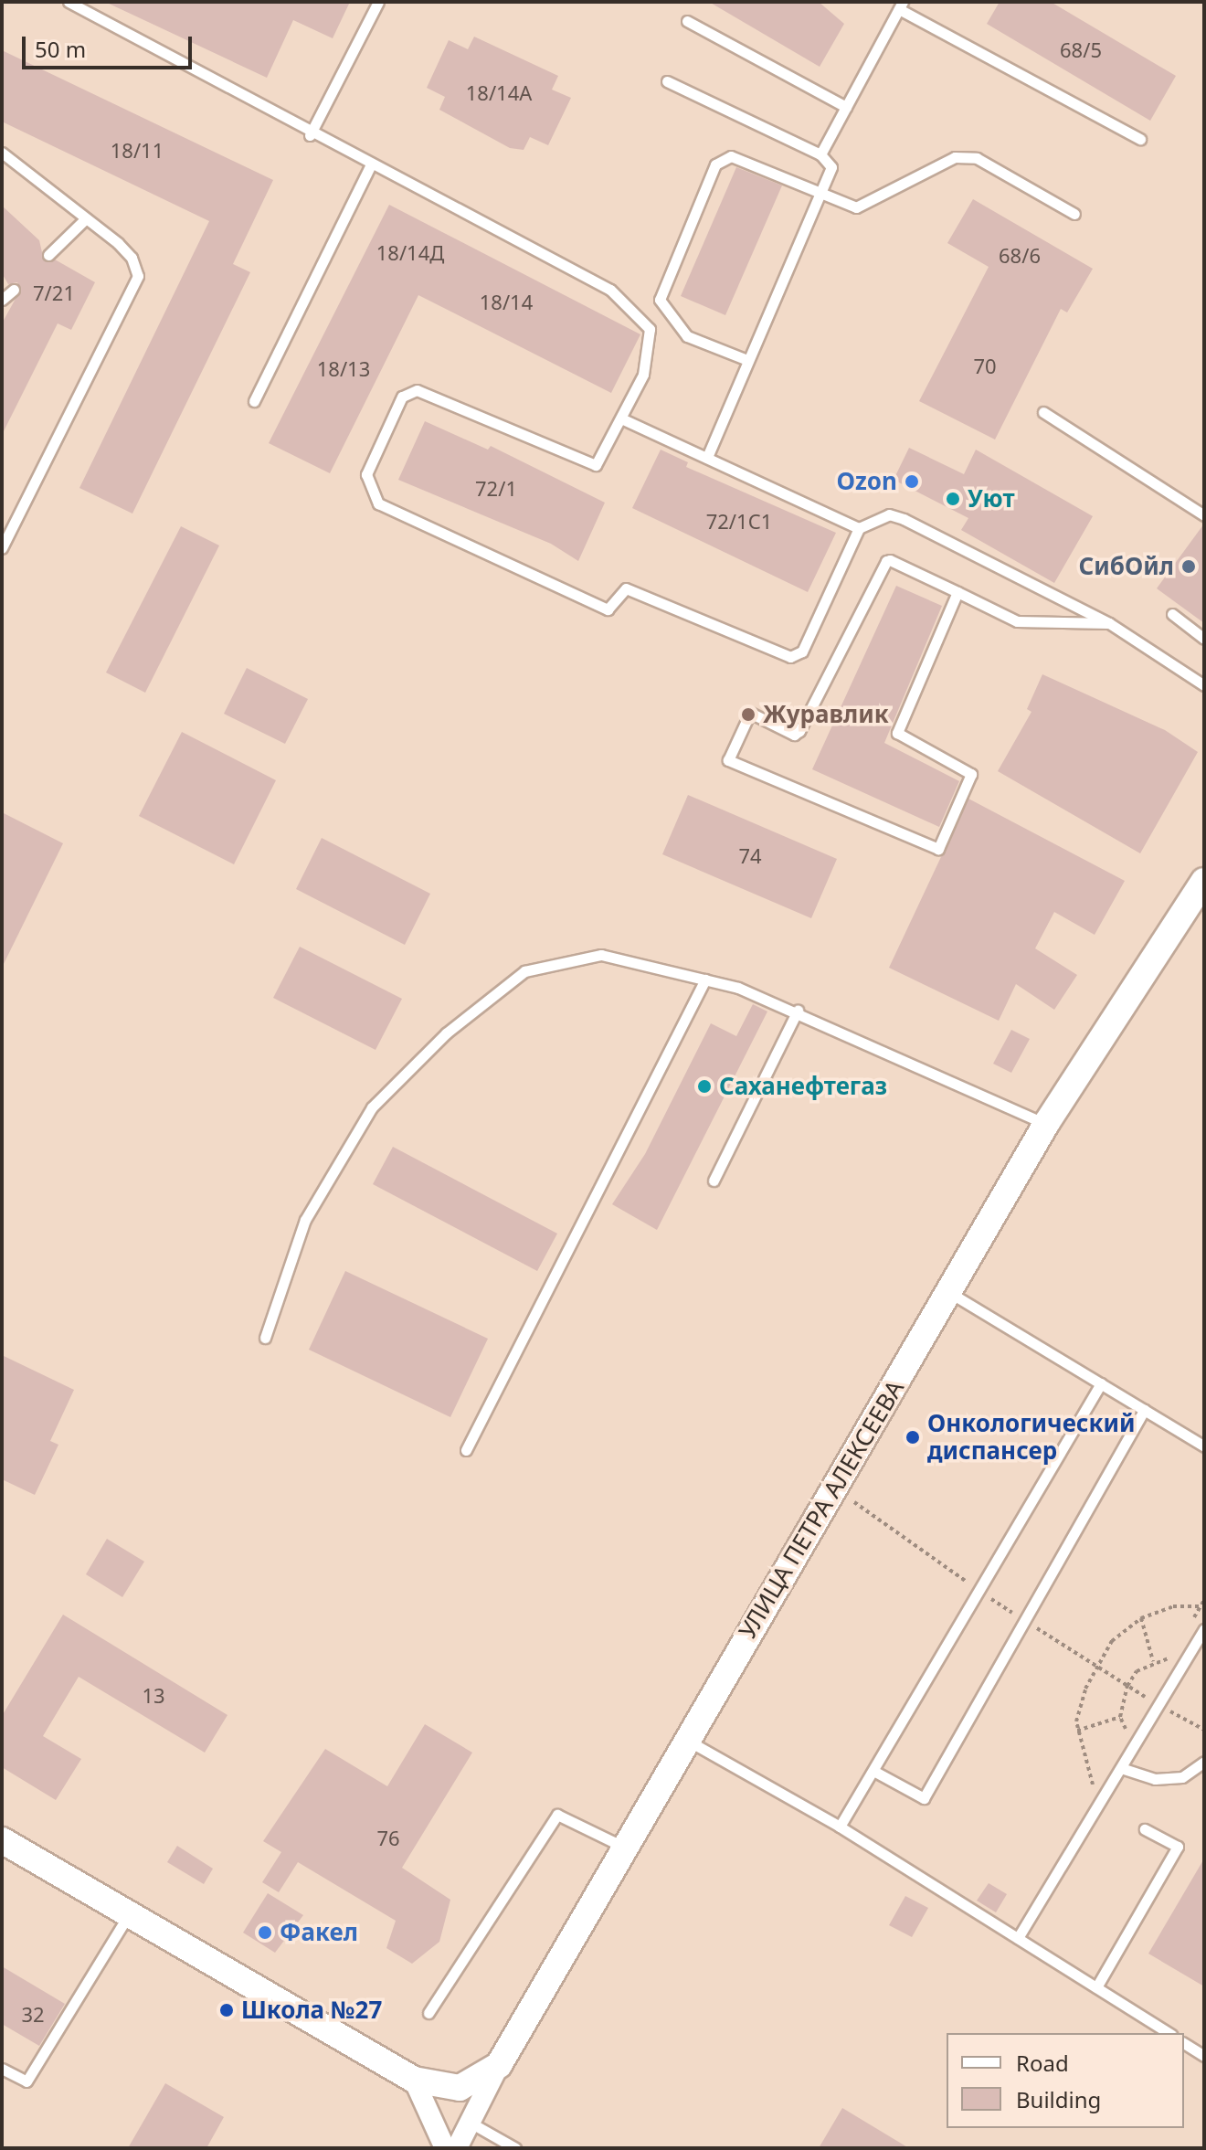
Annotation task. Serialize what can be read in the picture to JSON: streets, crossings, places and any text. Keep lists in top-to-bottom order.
{
  "streets": {
    "street": ["УЛИЦА ПЕТРА АЛЕКСЕЕВА"]
  },
  "places": [
    "Ozon",
    "Уют",
    "СибОйл",
    "Журавлик",
    "Саханефтегаз",
    "Онкологический диспансер",
    "Факел",
    "Школа №27"
  ],
  "house_numbers": [
    "68/5",
    "18/14А",
    "18/11",
    "18/14Д",
    "68/6",
    "7/21",
    "18/14",
    "70",
    "18/13",
    "72/1",
    "72/1С1",
    "74",
    "13",
    "76",
    "32"
  ],
  "legend": ["Road", "Building"],
  "scale_bar": "50 m"
}
